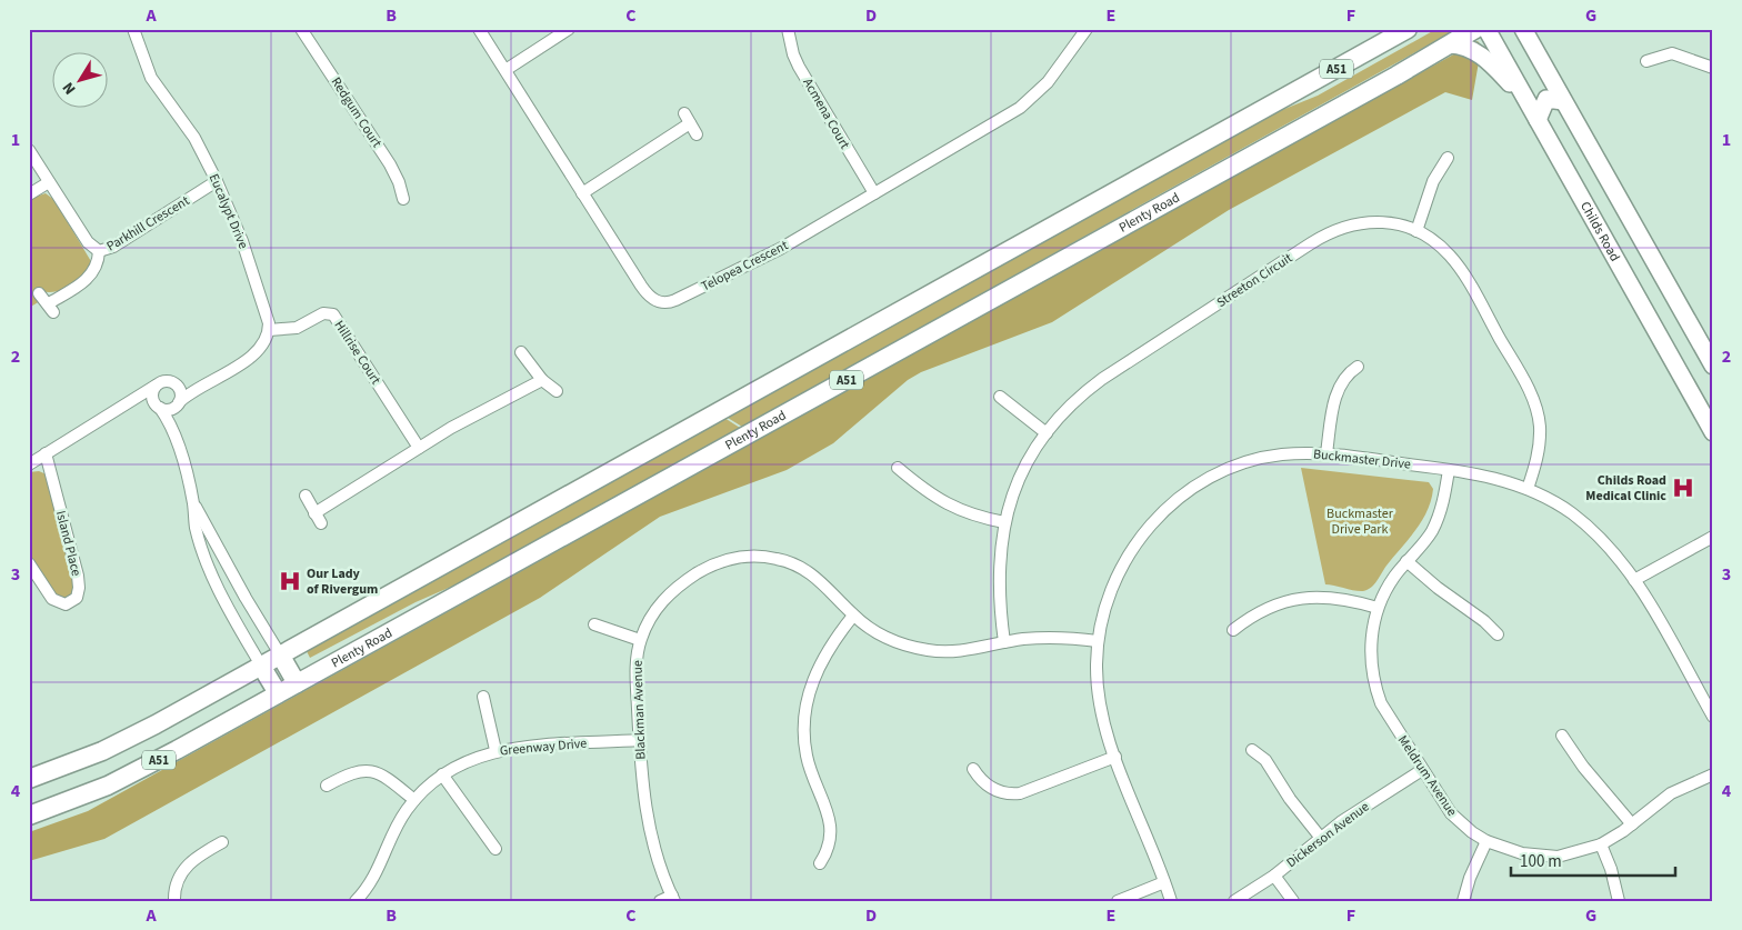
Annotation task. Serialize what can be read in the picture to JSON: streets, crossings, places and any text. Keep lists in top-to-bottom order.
{
  "streets": {
    "highway": ["A51", "Plenty Road"],
    "main road": ["Childs Road"],
    "street": [
      "Redgum Court",
      "Acmena Court",
      "Eucalypt Drive",
      "Parkhill Crescent",
      "Telopea Crescent",
      "Streeton Circuit",
      "Hillrise Court",
      "Buckmaster Drive",
      "Island Place",
      "Blackman Avenue",
      "Greenway Drive",
      "Meldrum Avenue",
      "Dickerson Avenue"
    ]
  },
  "crossings": [
    ["Acmena Court", "Telopea Crescent"],
    ["Eucalypt Drive", "Parkhill Crescent"],
    ["Eucalypt Drive", "Hillrise Court"],
    ["Streeton Circuit", "Buckmaster Drive"],
    ["Streeton Circuit", "Blackman Avenue"],
    ["Buckmaster Drive", "Blackman Avenue"],
    ["Buckmaster Drive", "Meldrum Avenue"],
    ["Blackman Avenue", "Greenway Drive"],
    ["Meldrum Avenue", "Dickerson Avenue"]
  ],
  "parks": ["Buckmaster Drive Park"],
  "places": {
    "hospital": ["Childs Road Medical Clinic", "Our Lady of Rivergum"]
  },
  "scale_bar": "100 m",
  "north": "bottom left",
  "grid": {
    "columns": [
      "A",
      "B",
      "C",
      "D",
      "E",
      "F",
      "G"
    ],
    "rows": [
      "1",
      "2",
      "3",
      "4"
    ]
  }
}
